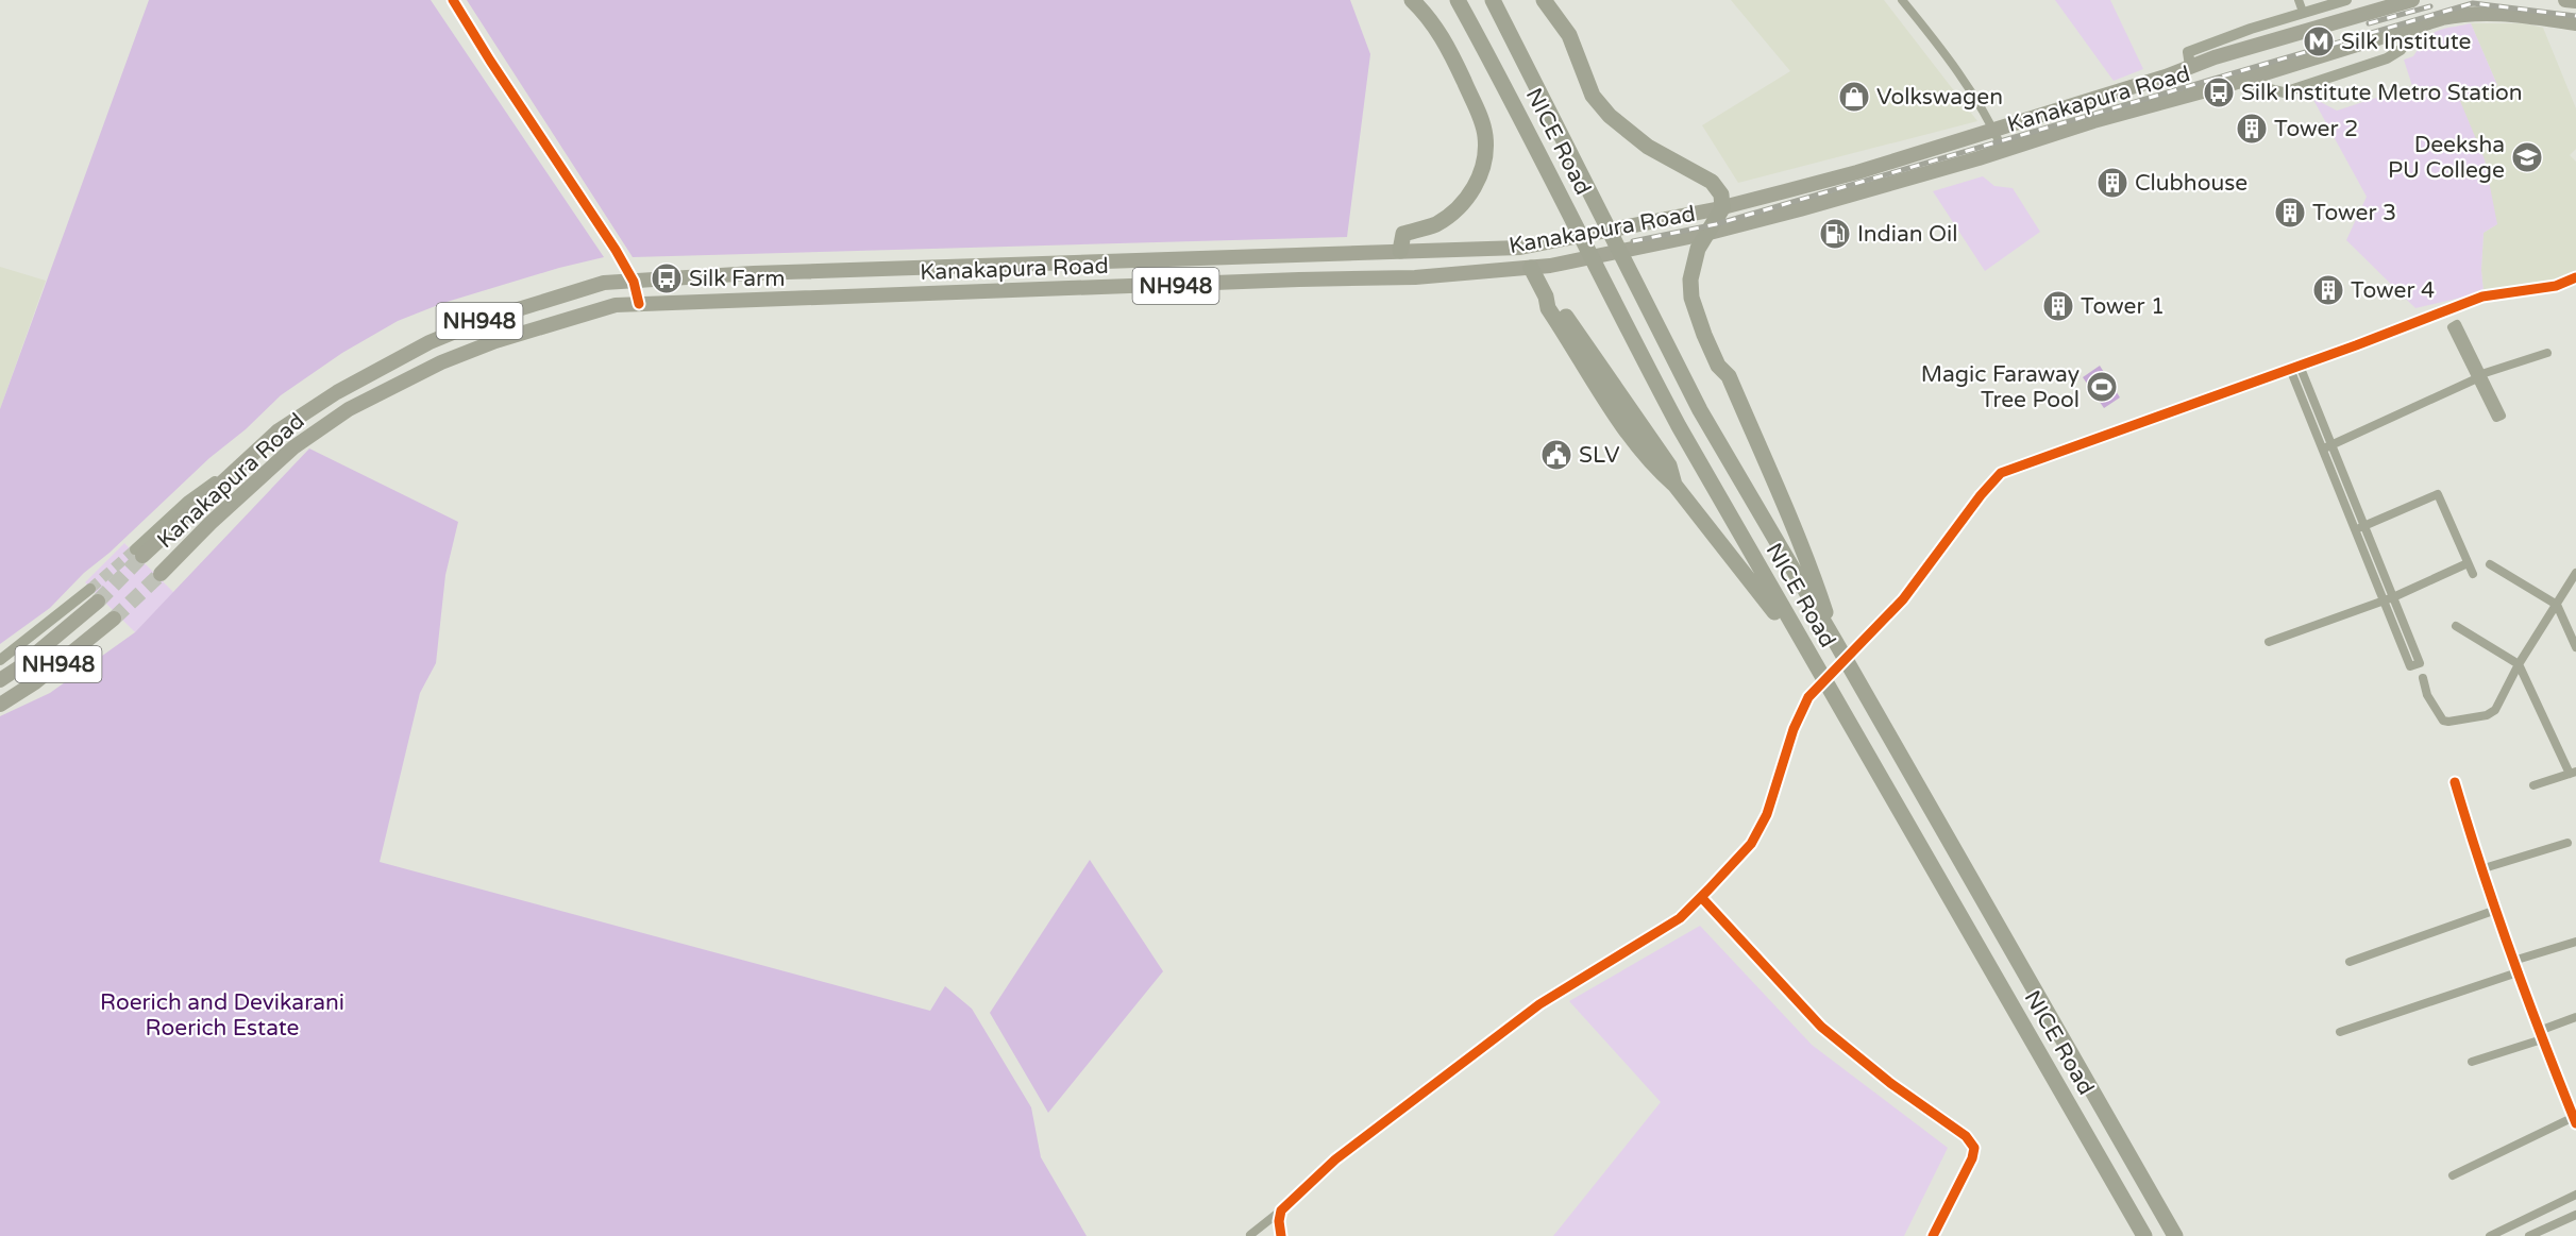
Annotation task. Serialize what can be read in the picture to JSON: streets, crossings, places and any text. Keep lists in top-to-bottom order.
{
  "streets": {
    "highway": ["Kanakapura Road", "NICE Road", "NH948"]
  },
  "parks": ["Roerich and Devikarani Roerich Estate"],
  "places": {
    "metro station": ["Silk Institute"],
    "bus stop": ["Silk Institute Metro Station", "Silk Farm"],
    "shop": ["Volkswagen"],
    "building": [
      "Tower 2",
      "Clubhouse",
      "Tower 3",
      "Tower 4",
      "Tower 1"
    ],
    "school or university": ["Deeksha PU College"],
    "fuel station": ["Indian Oil"],
    "sports": ["Magic Faraway Tree Pool"],
    "public building": ["SLV"]
  }
}
